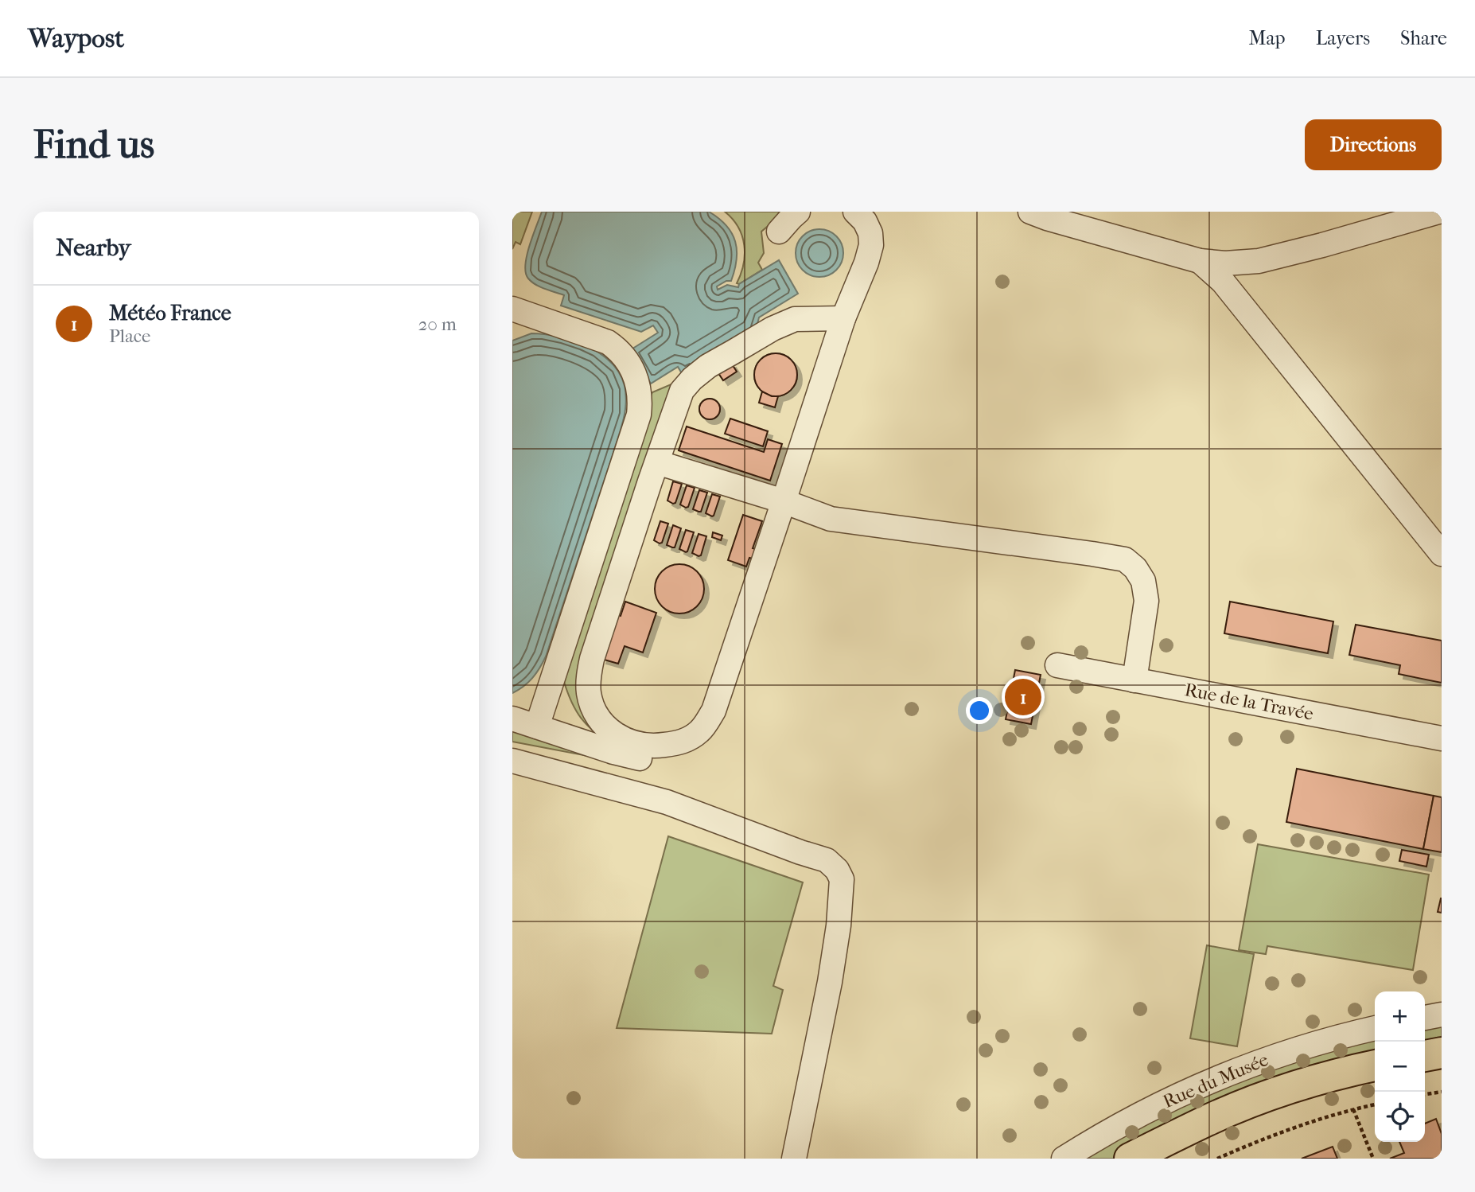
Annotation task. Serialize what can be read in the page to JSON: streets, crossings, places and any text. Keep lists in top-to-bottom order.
{
  "streets": {
    "lane": ["Rue de la Travée", "Rue du Musée"]
  },
  "page": {
    "header": "Waypost",
    "nav": ["Map", "Layers", "Share"],
    "buttons": "Directions",
    "title": "Find us",
    "heading": "Nearby",
    "list": [
      {
        "mark": "1",
        "name": "Météo France",
        "note": "Place",
        "value": "20 m"
      }
    ],
    "pins": "1",
    "map_buttons": ["+", "−"]
  }
}
